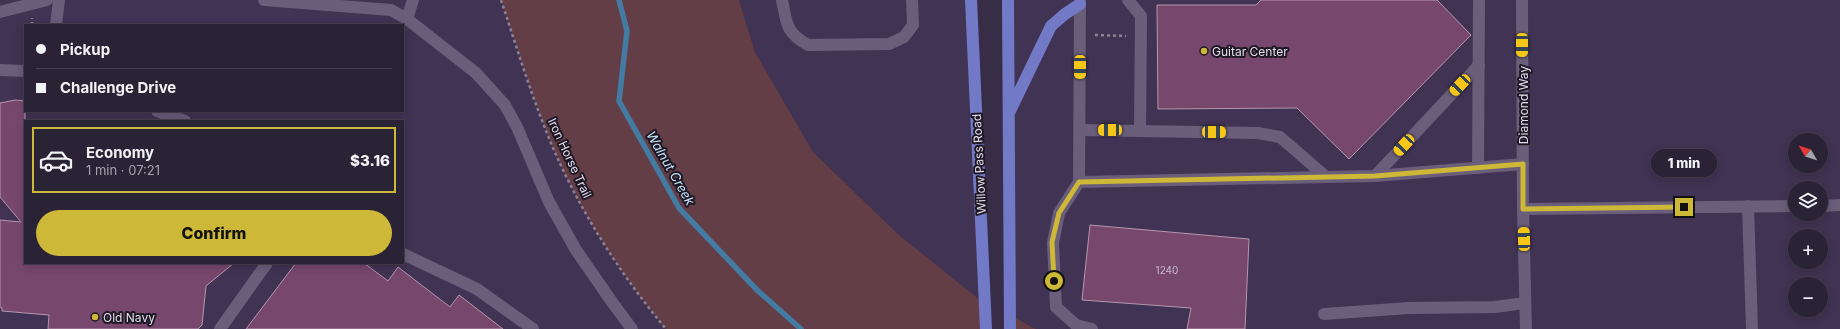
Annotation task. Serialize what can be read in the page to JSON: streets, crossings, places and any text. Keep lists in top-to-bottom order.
{
  "streets": {
    "main road": ["Willow Pass Road"],
    "street": ["Diamond Way"],
    "path": ["Iron Horse Trail"]
  },
  "water": ["Walnut Creek"],
  "places": ["Guitar Center", "Old Navy"],
  "house_numbers": ["1240"],
  "north": "top left",
  "page": {
    "banner": ["Pickup", "Challenge Drive"],
    "list": [
      {
        "name": "Economy",
        "note": "1 min · 07:21",
        "value": "$3.16"
      }
    ],
    "map_buttons": ["+", "−"],
    "bubble": "1 min",
    "buttons": "Confirm"
  }
}
